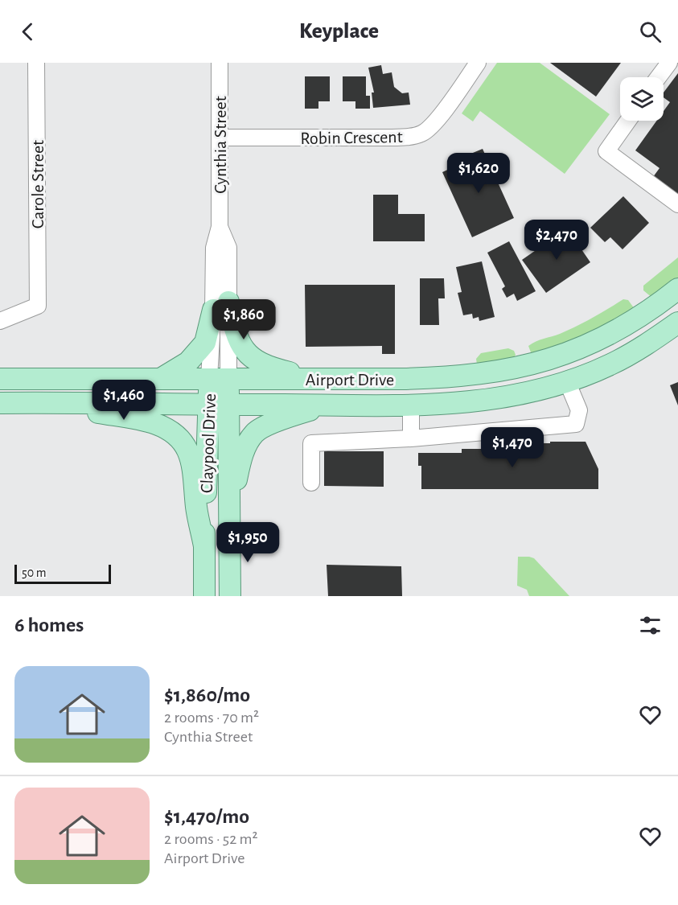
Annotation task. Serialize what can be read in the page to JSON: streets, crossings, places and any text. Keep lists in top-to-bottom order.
{
  "streets": {
    "main road": ["Airport Drive", "Claypool Drive"],
    "street": ["Robin Crescent", "Cynthia Street", "Carole Street"]
  },
  "crossings": [
    ["Robin Crescent", "Cynthia Street"],
    ["Cynthia Street", "Airport Drive"],
    ["Cynthia Street", "Claypool Drive"],
    ["Airport Drive", "Claypool Drive"]
  ],
  "scale_bar": "50 m",
  "page": {
    "header": "Keyplace",
    "price": [
      "$1,620",
      "$2,470",
      "$1,860",
      "$1,460",
      "$1,470",
      "$1,950"
    ],
    "scale": "50 m",
    "heading": "6 homes",
    "list": [
      {
        "name": "$1,860/mo",
        "note": "2 rooms · 70 m² · Cynthia Street"
      },
      {
        "name": "$1,470/mo",
        "note": "2 rooms · 52 m² · Airport Drive"
      }
    ]
  }
}
